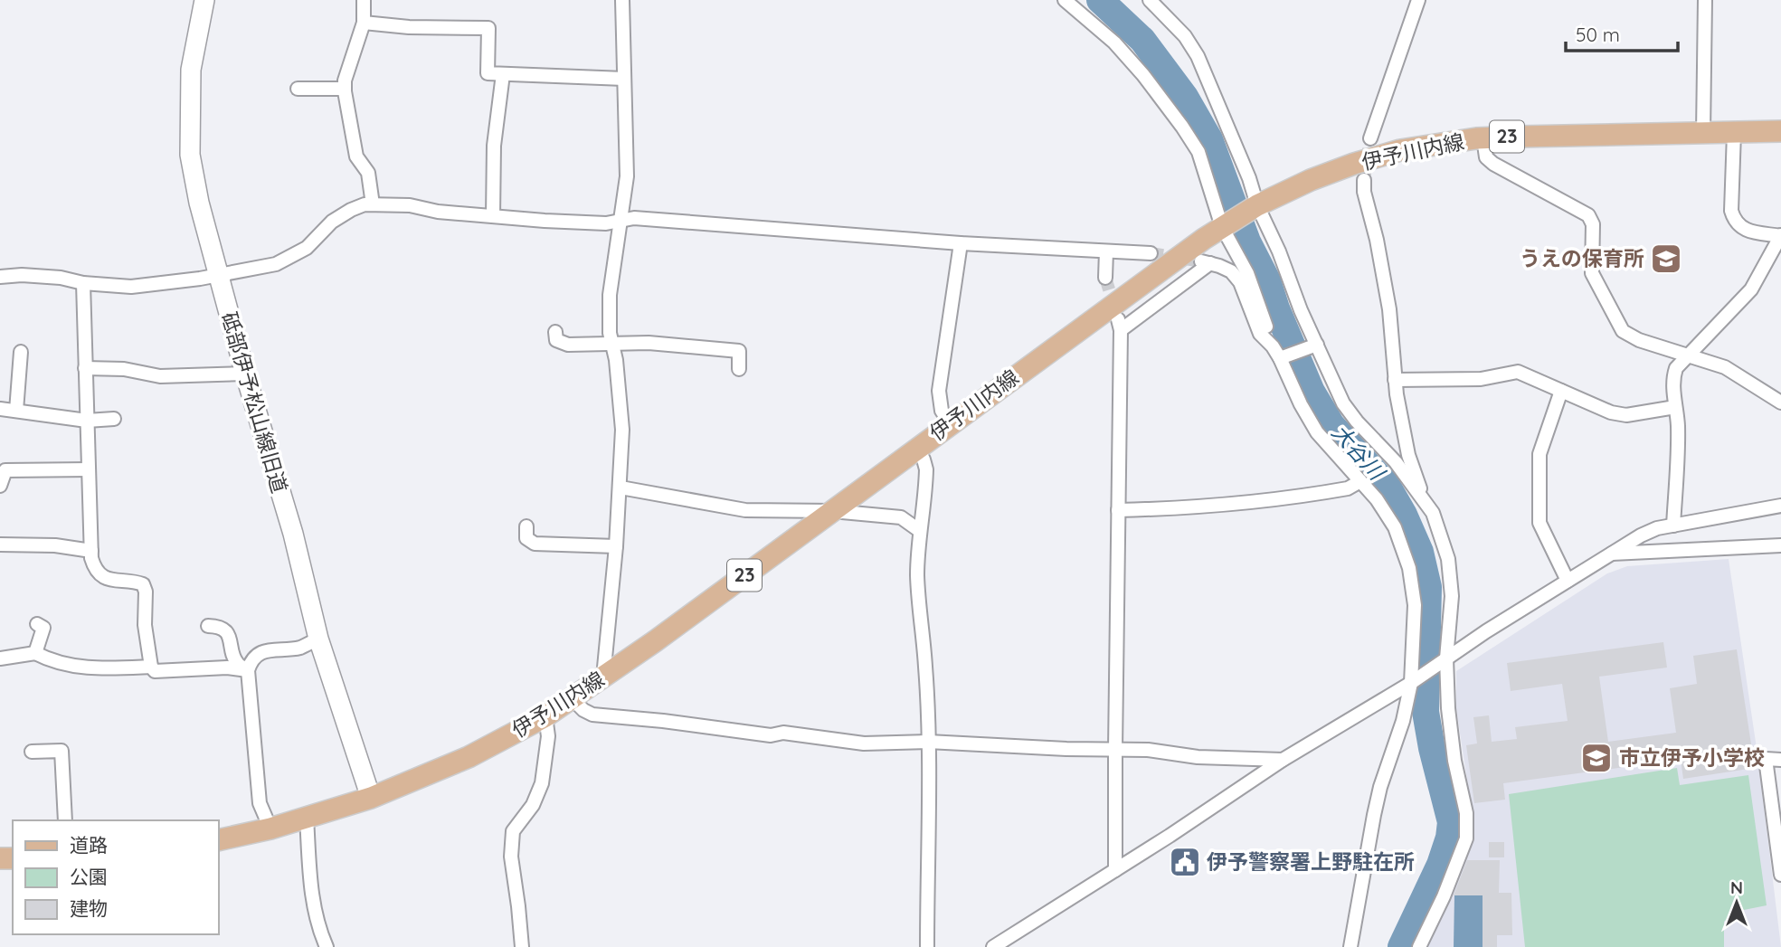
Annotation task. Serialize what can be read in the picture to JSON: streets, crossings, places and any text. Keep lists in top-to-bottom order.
{
  "streets": {
    "main road": ["23", "伊予川内線"],
    "street": ["砥部伊予松山線旧道"]
  },
  "crossings": [
    ["伊予川内線", "砥部伊予松山線旧道"]
  ],
  "water": ["大谷川"],
  "places": {
    "school or university": ["うえの保育所", "市立伊予小学校"],
    "public building": ["伊予警察署上野駐在所"]
  },
  "legend": ["道路", "公園", "建物"],
  "scale_bar": "50 m",
  "north": "top"
}
